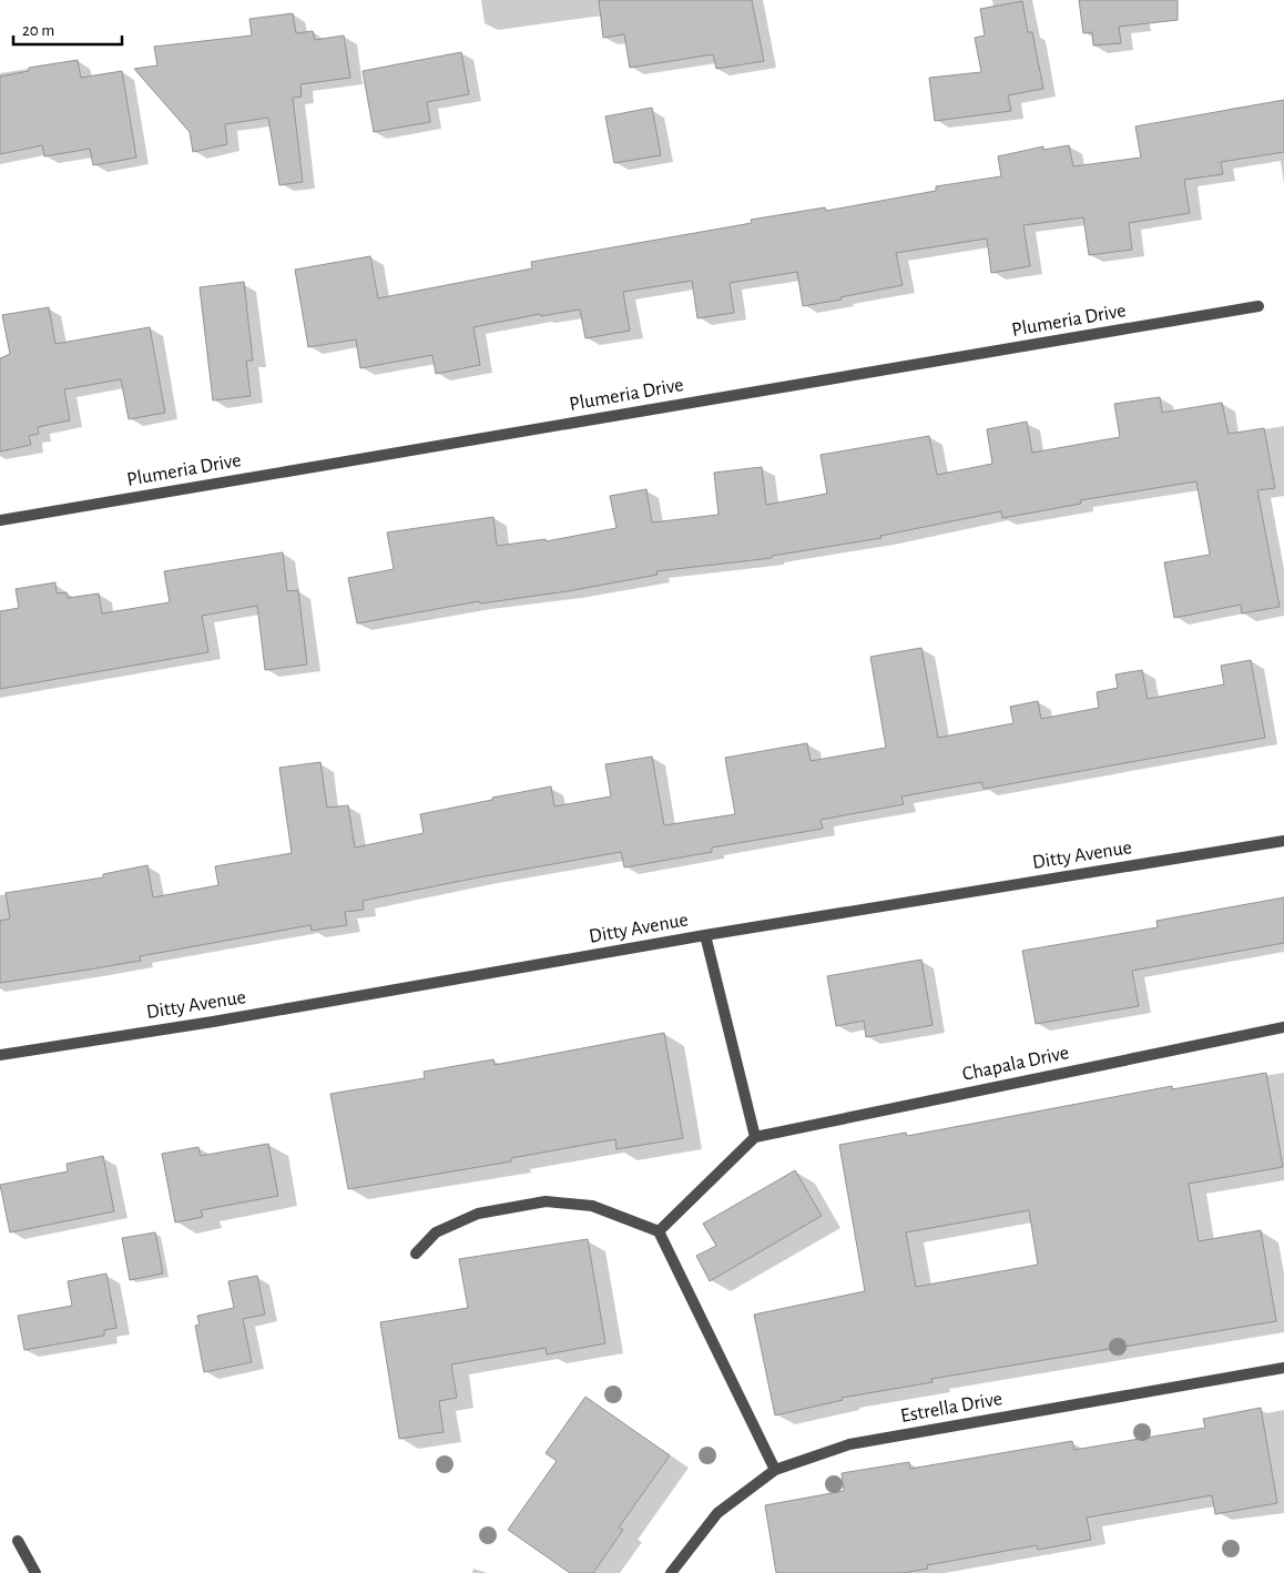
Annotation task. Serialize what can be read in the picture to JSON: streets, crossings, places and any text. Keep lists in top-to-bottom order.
{
  "streets": {
    "street": [
      "Plumeria Drive",
      "Ditty Avenue",
      "Chapala Drive",
      "Estrella Drive"
    ]
  },
  "scale_bar": "20 m"
}
